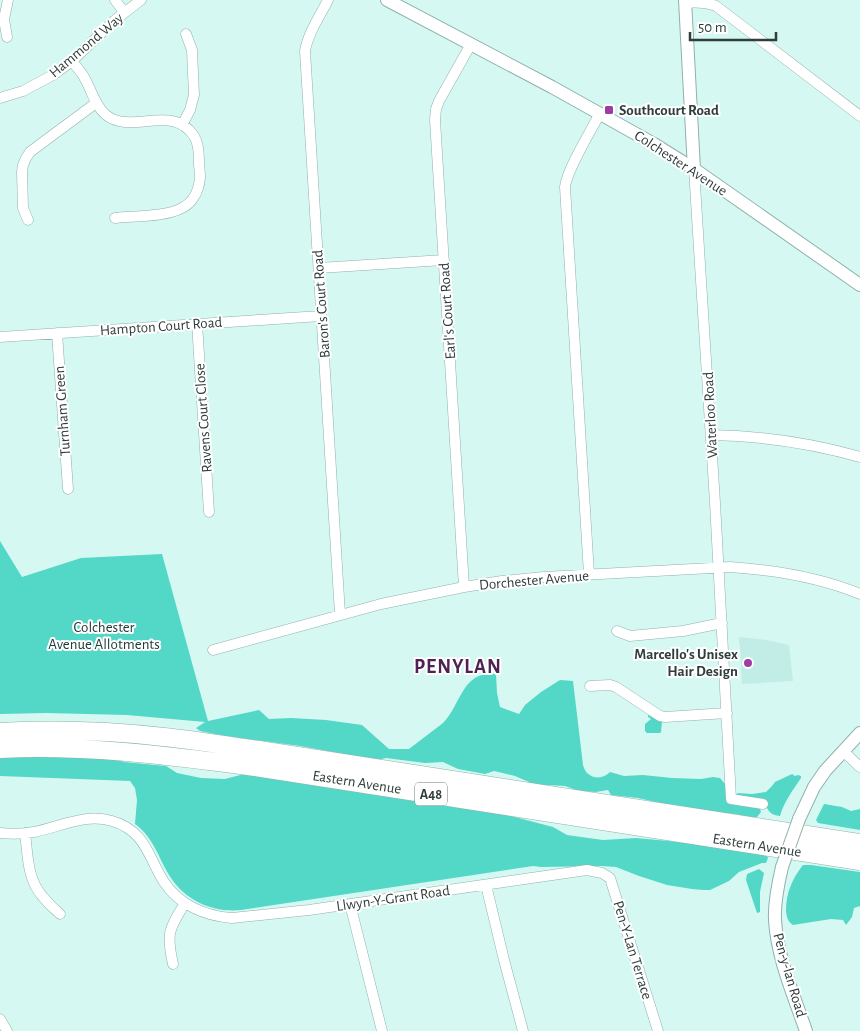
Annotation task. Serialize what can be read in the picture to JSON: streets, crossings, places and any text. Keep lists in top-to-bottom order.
{
  "streets": {
    "highway": ["Eastern Avenue", "A48"],
    "street": [
      "Hammond Way",
      "Colchester Avenue",
      "Baron's Court Road",
      "Earl's Court Road",
      "Hampton Court Road",
      "Turnham Green",
      "Waterloo Road",
      "Ravens Court Close",
      "Dorchester Avenue",
      "Llwyn-Y-Grant Road",
      "Pen-Y-Lan Terrace",
      "Pen-y-lan Road"
    ]
  },
  "crossings": [
    ["Colchester Avenue", "Earl's Court Road"],
    ["Colchester Avenue", "Waterloo Road"],
    ["Baron's Court Road", "Hampton Court Road"],
    ["Baron's Court Road", "Dorchester Avenue"],
    ["Earl's Court Road", "Dorchester Avenue"],
    ["Hampton Court Road", "Turnham Green"],
    ["Hampton Court Road", "Ravens Court Close"],
    ["Waterloo Road", "Dorchester Avenue"],
    ["Llwyn-Y-Grant Road", "Pen-Y-Lan Terrace"]
  ],
  "districts": ["PENYLAN"],
  "parks": ["Colchester Avenue Allotments"],
  "places": {
    "transit": ["Southcourt Road"],
    "other": ["Marcello's Unisex Hair Design"]
  },
  "scale_bar": "50 m"
}
